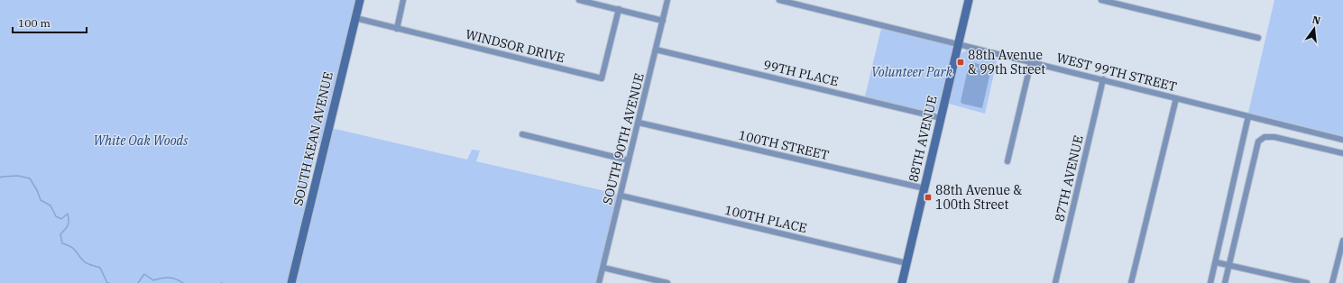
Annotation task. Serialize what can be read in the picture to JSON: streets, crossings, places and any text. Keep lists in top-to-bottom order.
{
  "streets": {
    "street": [
      "WINDSOR DRIVE",
      "WEST 99TH STREET",
      "99TH PLACE",
      "SOUTH KEAN AVENUE",
      "SOUTH 90TH AVENUE",
      "88TH AVENUE",
      "100TH STREET",
      "87TH AVENUE",
      "100TH PLACE"
    ]
  },
  "crossings": [
    ["WINDSOR DRIVE", "SOUTH KEAN AVENUE"],
    ["WEST 99TH STREET", "88TH AVENUE"],
    ["WEST 99TH STREET", "87TH AVENUE"],
    ["99TH PLACE", "SOUTH 90TH AVENUE"],
    ["99TH PLACE", "88TH AVENUE"],
    ["SOUTH 90TH AVENUE", "100TH STREET"],
    ["SOUTH 90TH AVENUE", "100TH PLACE"],
    ["88TH AVENUE", "100TH STREET"],
    ["88TH AVENUE", "100TH PLACE"]
  ],
  "parks": ["Volunteer Park", "White Oak Woods"],
  "places": {
    "transit": ["88th Avenue & 99th Street", "88th Avenue & 100th Street"]
  },
  "scale_bar": "100 m",
  "north": "top"
}
